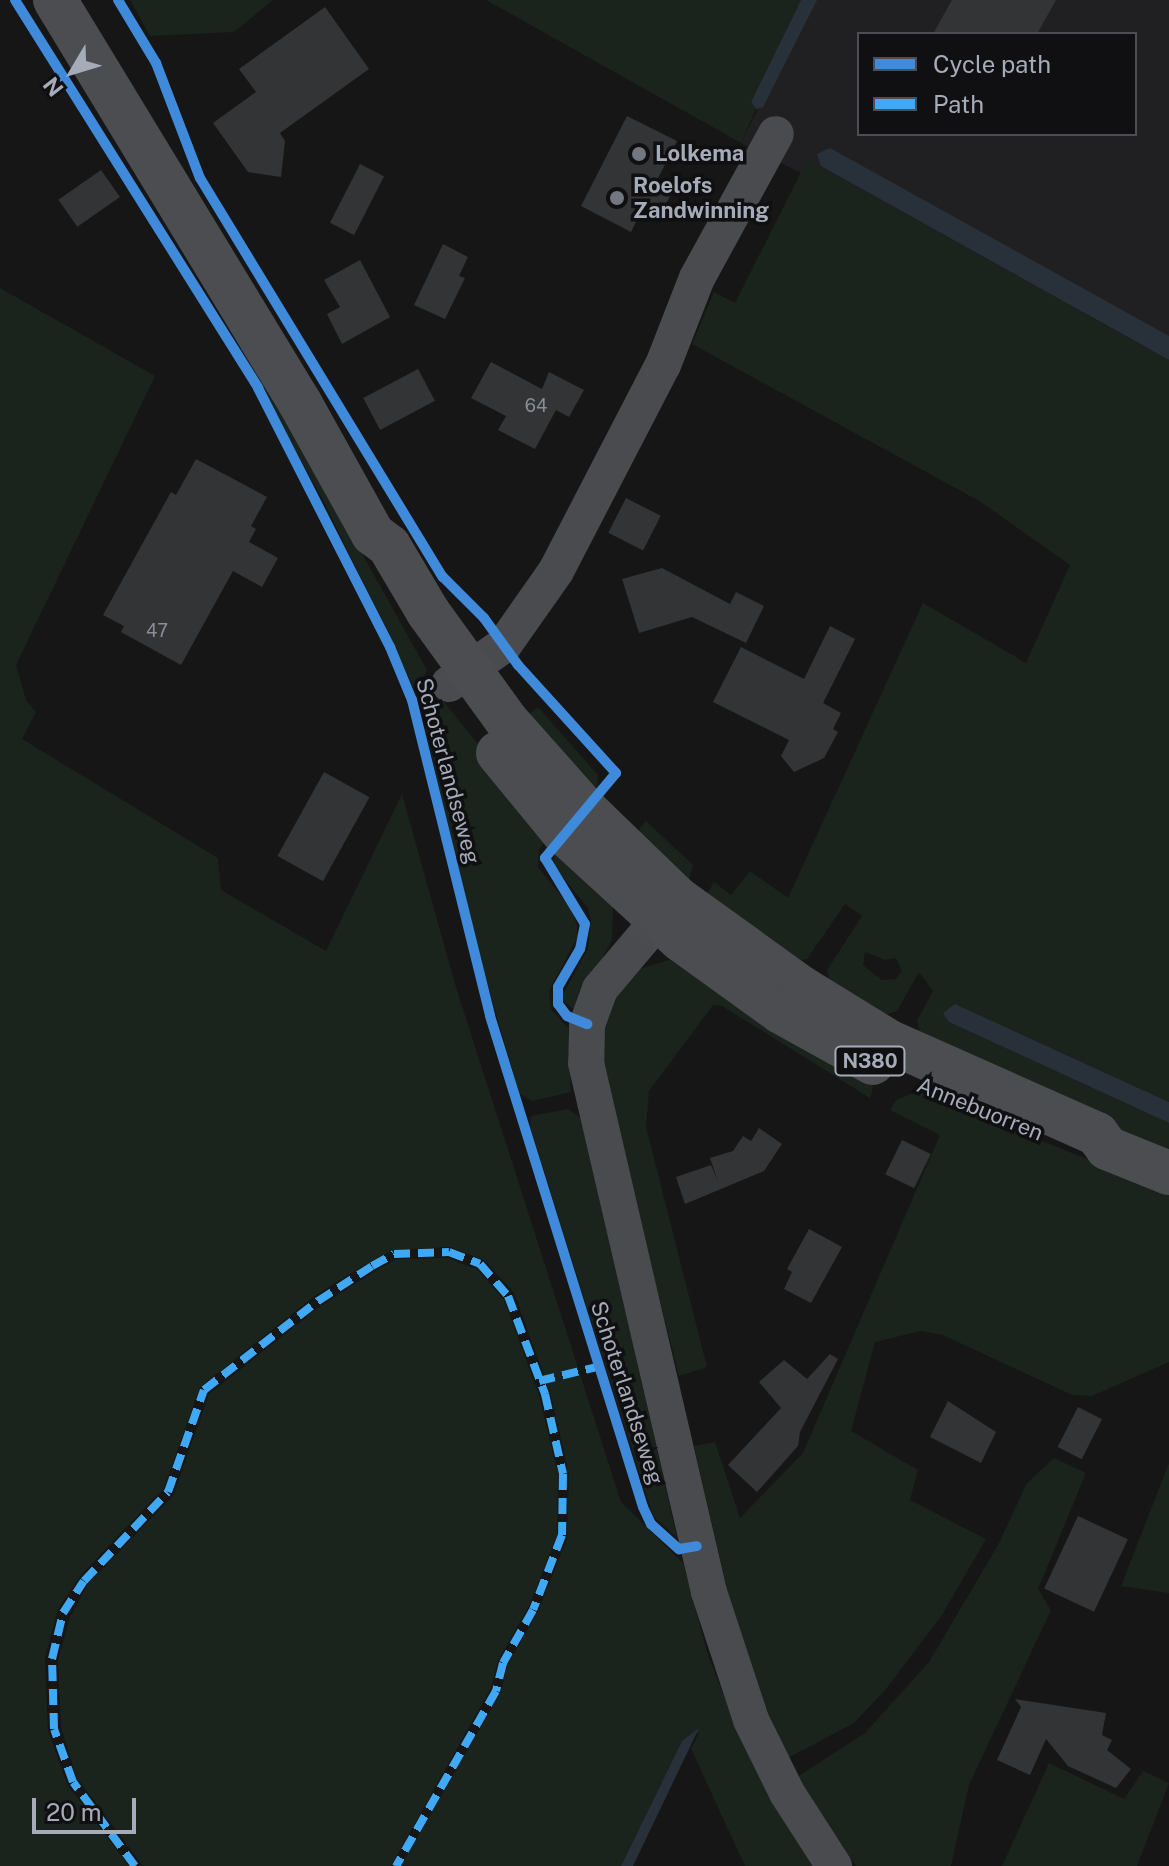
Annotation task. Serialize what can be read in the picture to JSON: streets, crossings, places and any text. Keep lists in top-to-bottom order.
{
  "streets": {
    "main road": ["Schoterlandseweg", "N380", "Annebuorren"]
  },
  "crossings": [
    ["Schoterlandseweg", "Annebuorren"]
  ],
  "places": ["Lolkema", "Roelofs Zandwinning"],
  "house_numbers": ["64", "47"],
  "legend": ["Cycle path", "Path"],
  "scale_bar": "20 m",
  "north": "bottom left"
}
